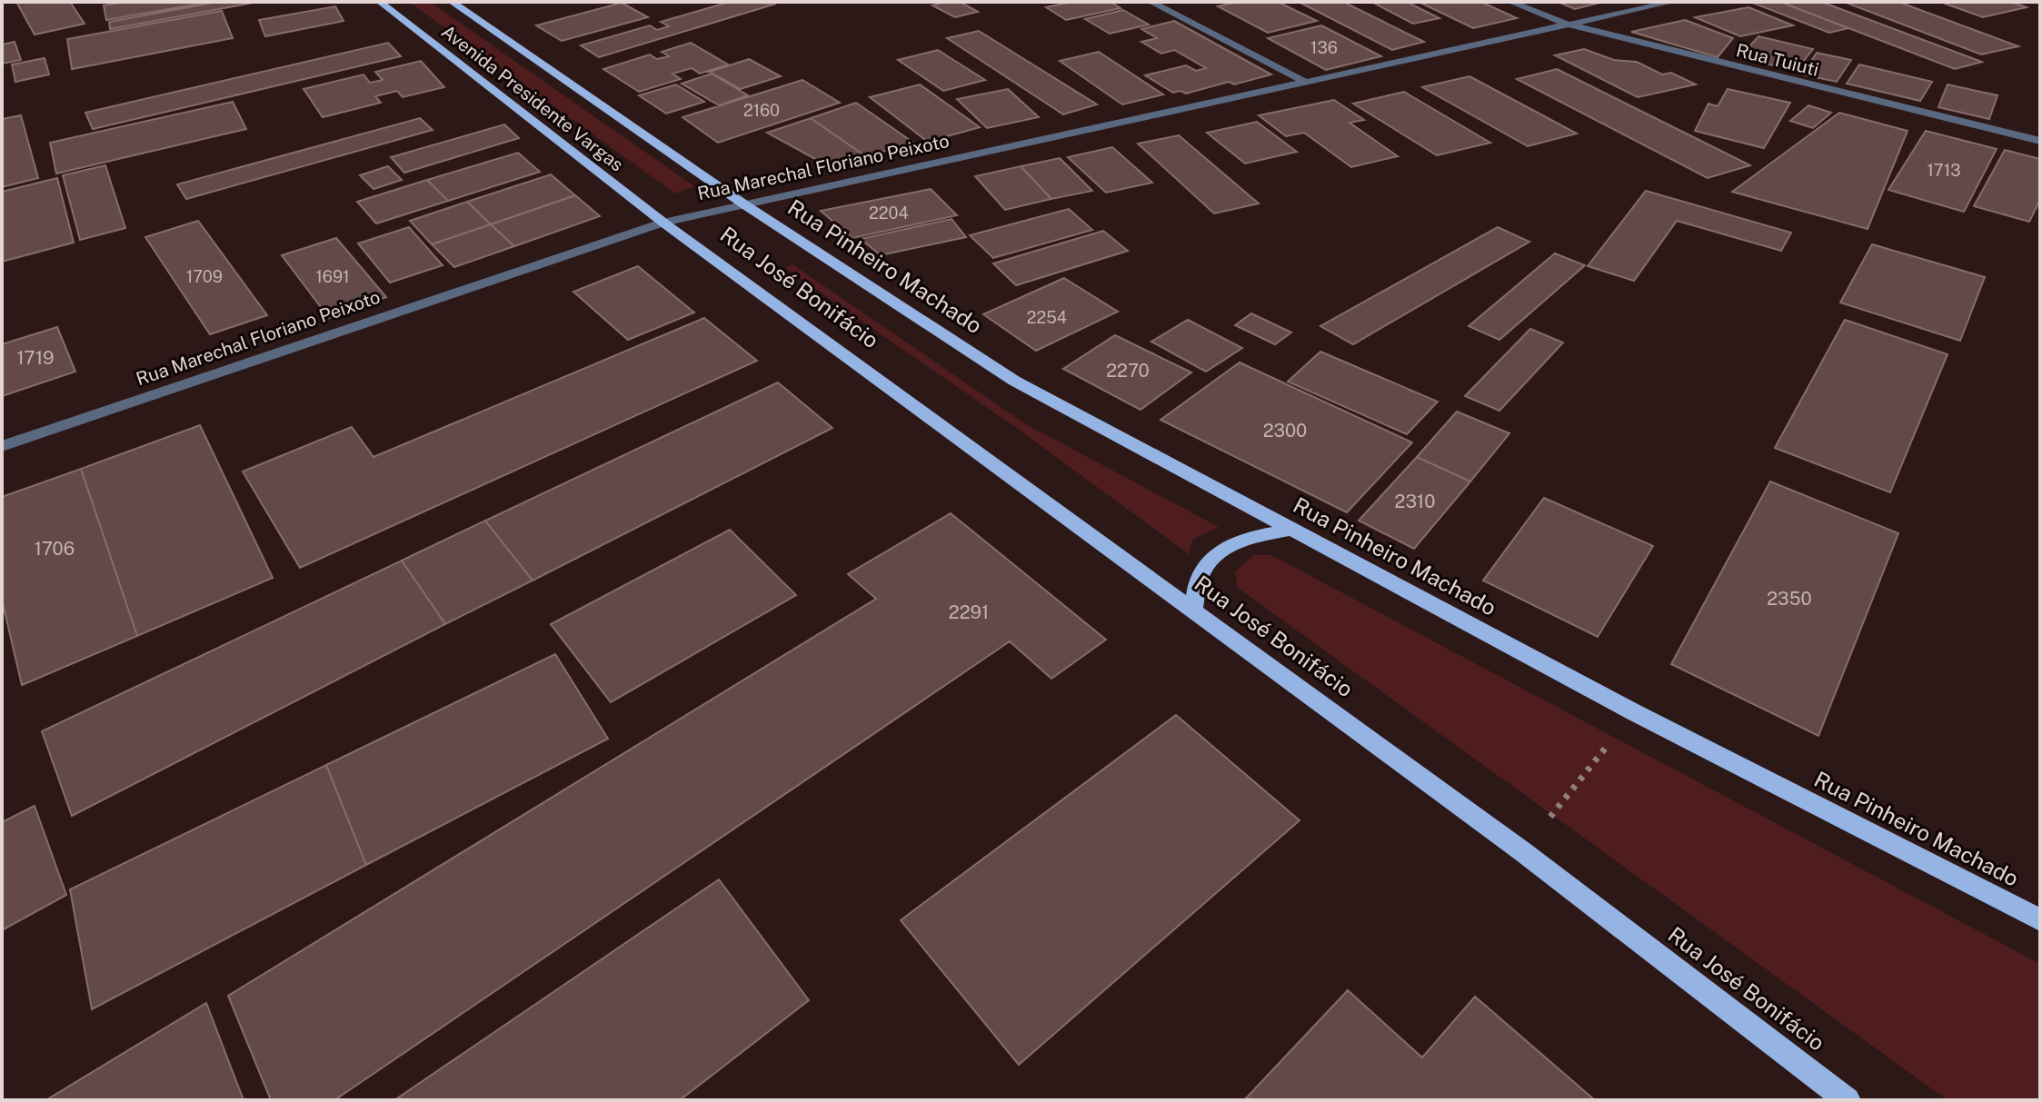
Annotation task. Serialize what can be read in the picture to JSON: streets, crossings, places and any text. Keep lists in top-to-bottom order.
{
  "streets": {
    "main road": ["Avenida Presidente Vargas", "Rua Pinheiro Machado", "Rua José Bonifácio"],
    "street": ["Rua Tuiuti", "Rua Marechal Floriano Peixoto"]
  },
  "crossings": [
    ["Rua Tuiuti", "Rua Marechal Floriano Peixoto"],
    ["Avenida Presidente Vargas", "Rua Marechal Floriano Peixoto"],
    ["Avenida Presidente Vargas", "Rua Pinheiro Machado"],
    ["Avenida Presidente Vargas", "Rua José Bonifácio"],
    ["Rua Marechal Floriano Peixoto", "Rua Pinheiro Machado"],
    ["Rua Marechal Floriano Peixoto", "Rua José Bonifácio"]
  ],
  "house_numbers": [
    "136",
    "2160",
    "1713",
    "2204",
    "1709",
    "1691",
    "2254",
    "1719",
    "2270",
    "2300",
    "2310",
    "1706",
    "2350",
    "2291"
  ]
}
